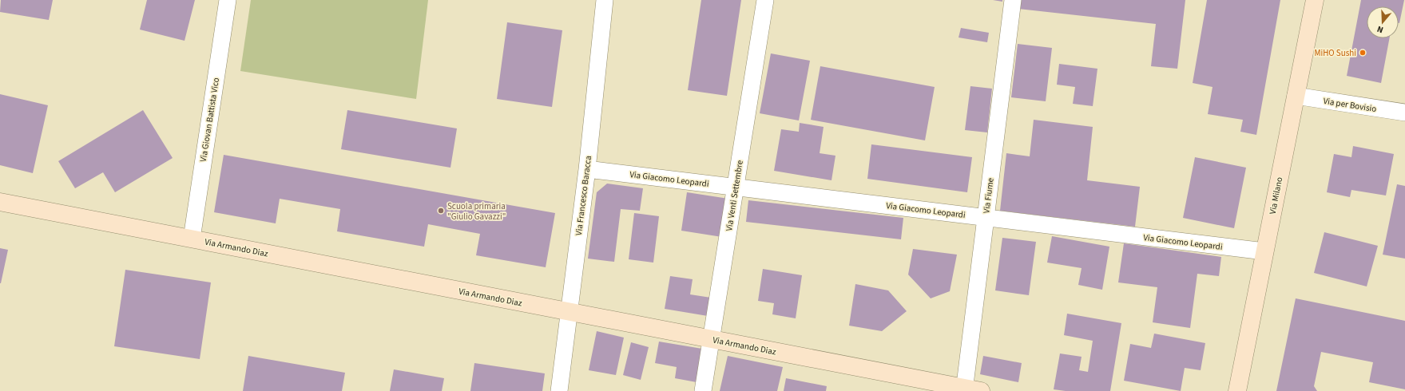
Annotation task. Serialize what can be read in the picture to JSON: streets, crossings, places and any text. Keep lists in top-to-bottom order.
{
  "streets": {
    "street": [
      "Via per Bovisio",
      "Via Giovan Battista Vico",
      "Via Giacomo Leopardi",
      "Via Francesco Baracca",
      "Via Venti Settembre",
      "Via Fiume",
      "Via Milano",
      "Via Armando Diaz"
    ]
  },
  "crossings": [
    ["Via per Bovisio", "Via Milano"],
    ["Via Giovan Battista Vico", "Via Armando Diaz"],
    ["Via Giacomo Leopardi", "Via Francesco Baracca"],
    ["Via Giacomo Leopardi", "Via Venti Settembre"],
    ["Via Giacomo Leopardi", "Via Fiume"],
    ["Via Giacomo Leopardi", "Via Milano"],
    ["Via Francesco Baracca", "Via Armando Diaz"],
    ["Via Venti Settembre", "Via Armando Diaz"],
    ["Via Fiume", "Via Armando Diaz"]
  ],
  "places": ["MiHO Sushi", "Scuola primaria \"Giulio Gavazzi\""],
  "north": "bottom"
}
